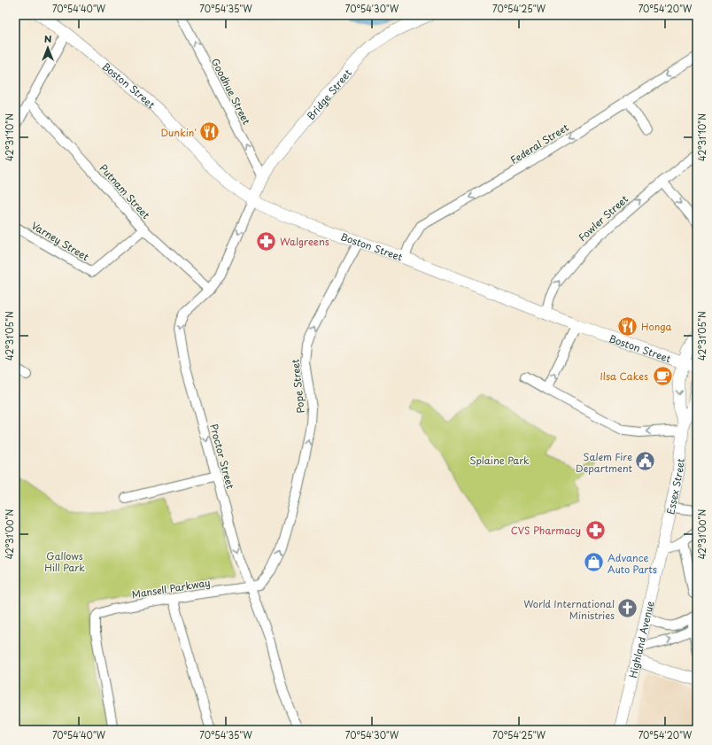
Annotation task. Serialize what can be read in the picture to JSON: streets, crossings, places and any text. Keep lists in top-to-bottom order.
{
  "streets": {
    "main road": [
      "Boston Street",
      "Bridge Street",
      "Essex Street",
      "Highland Avenue"
    ],
    "street": [
      "Goodhue Street",
      "Federal Street",
      "Putnam Street",
      "Fowler Street",
      "Varney Street",
      "Pope Street",
      "Proctor Street",
      "Mansell Parkway"
    ]
  },
  "crossings": [
    ["Boston Street", "Bridge Street"],
    ["Boston Street", "Federal Street"],
    ["Boston Street", "Fowler Street"],
    ["Boston Street", "Pope Street"],
    ["Boston Street", "Proctor Street"],
    ["Boston Street", "Essex Street"],
    ["Goodhue Street", "Bridge Street"],
    ["Bridge Street", "Proctor Street"],
    ["Putnam Street", "Varney Street"],
    ["Putnam Street", "Proctor Street"],
    ["Pope Street", "Proctor Street"],
    ["Pope Street", "Mansell Parkway"],
    ["Proctor Street", "Mansell Parkway"],
    ["Essex Street", "Highland Avenue"]
  ],
  "one_way": [
    "Goodhue Street",
    "Federal Street",
    "Fowler Street",
    "Pope Street",
    "Proctor Street"
  ],
  "parks": ["Splaine Park", "Gallows Hill Park"],
  "places": {
    "restaurant": ["Dunkin'", "Honga"],
    "pharmacy": ["Walgreens", "CVS Pharmacy"],
    "cafe": ["Ilsa Cakes"],
    "public building": ["Salem Fire Department"],
    "shop": ["Advance Auto Parts"],
    "church": ["World International Ministries"]
  },
  "north": "top",
  "coordinates": [
    "70°54'40\"W",
    "70°54'35\"W",
    "70°54'30\"W",
    "70°54'25\"W",
    "70°54'20\"W",
    "42°31'10\"N",
    "42°31'05\"N",
    "42°31'00\"N"
  ]
}
